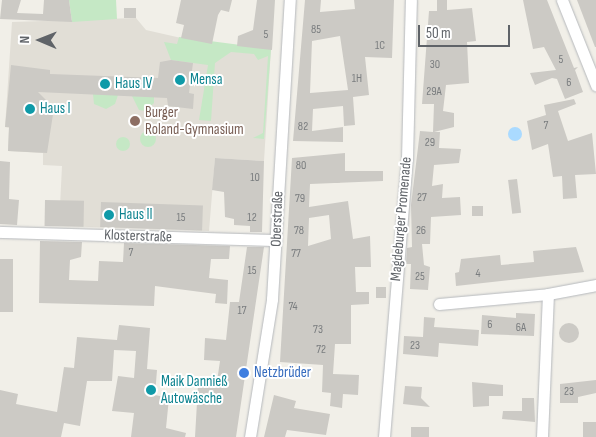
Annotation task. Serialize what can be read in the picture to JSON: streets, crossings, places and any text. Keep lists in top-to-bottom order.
{
  "streets": {
    "street": ["Oberstraße", "Magdeburger Promenade", "Klosterstraße"]
  },
  "crossings": [
    ["Oberstraße", "Klosterstraße"]
  ],
  "places": [
    "Mensa",
    "Haus IV",
    "Haus I",
    "Burger Roland-Gymnasium",
    "Haus II",
    "Netzbrüder",
    "Maik Dannieß Autowäsche"
  ],
  "house_numbers": [
    "85",
    "5",
    "1C",
    "5",
    "30",
    "1H",
    "6",
    "29A",
    "7",
    "82",
    "29",
    "80",
    "10",
    "27",
    "79",
    "15",
    "12",
    "78",
    "26",
    "7",
    "77",
    "15",
    "4",
    "25",
    "74",
    "17",
    "6",
    "6A",
    "73",
    "23",
    "72",
    "23"
  ],
  "scale_bar": "50 m",
  "north": "left"
}
